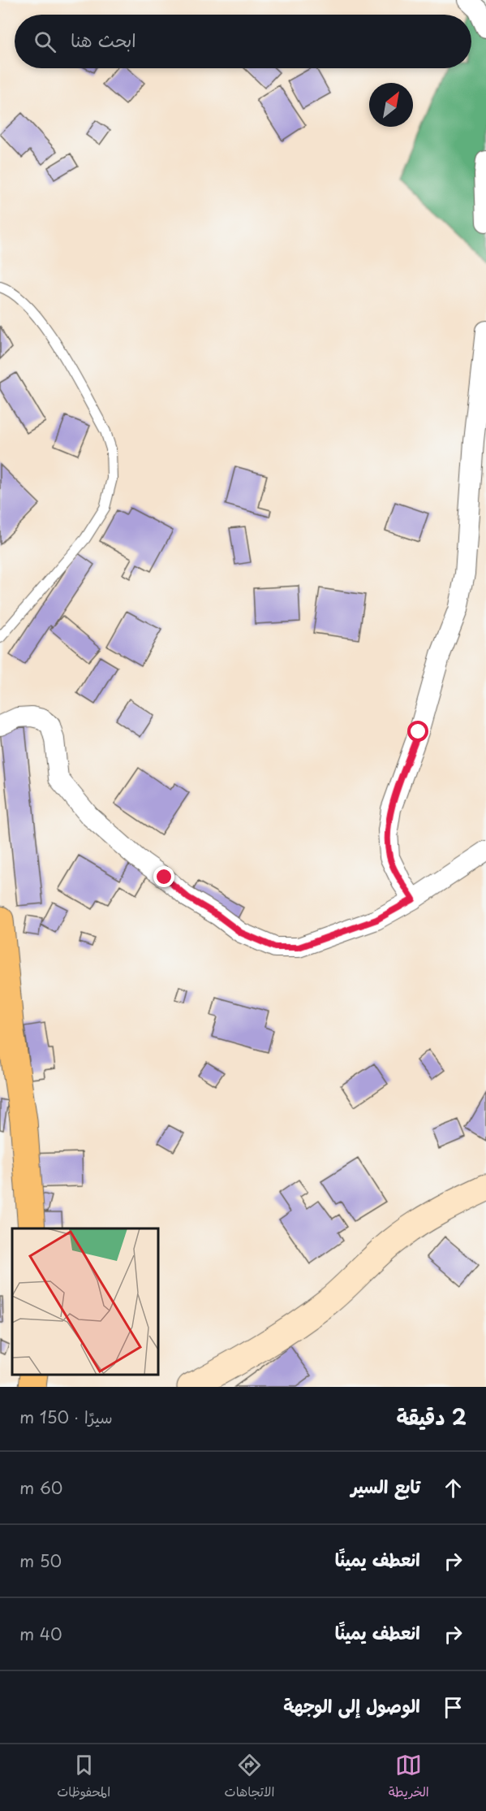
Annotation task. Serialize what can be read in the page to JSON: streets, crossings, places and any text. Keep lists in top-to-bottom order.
{
  "north": "top right",
  "page": {
    "search": "ابحث هنا",
    "heading": ["2 دقيقة", "سيرًا · 150 m"],
    "list": [
      ["تابع السير", "60 m"],
      ["انعطف يمينًا", "50 m"],
      ["انعطف يمينًا", "40 m"],
      "الوصول إلى الوجهة"
    ],
    "nav": ["الخريطة", "الاتجاهات", "المحفوظات"]
  }
}
